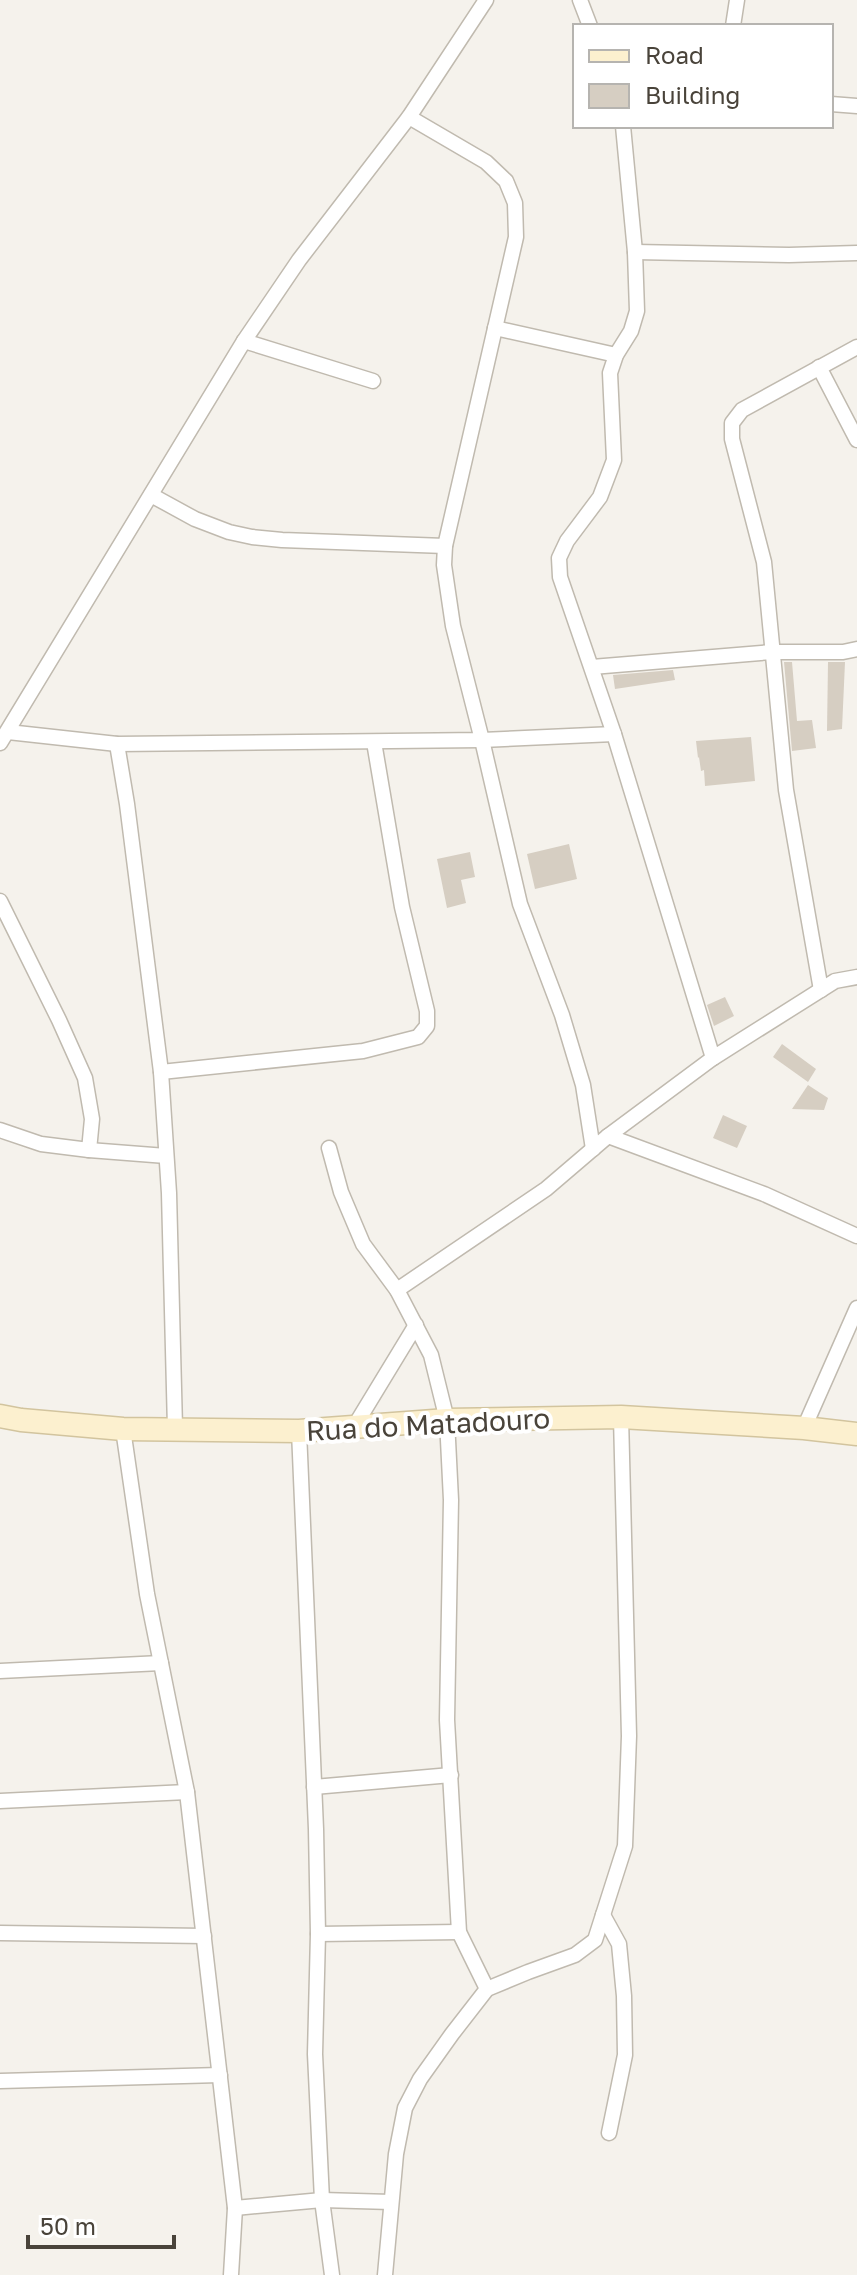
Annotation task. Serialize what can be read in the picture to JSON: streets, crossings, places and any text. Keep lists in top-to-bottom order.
{
  "streets": {
    "street": ["Rua do Matadouro"]
  },
  "legend": ["Road", "Building"],
  "scale_bar": "50 m"
}
